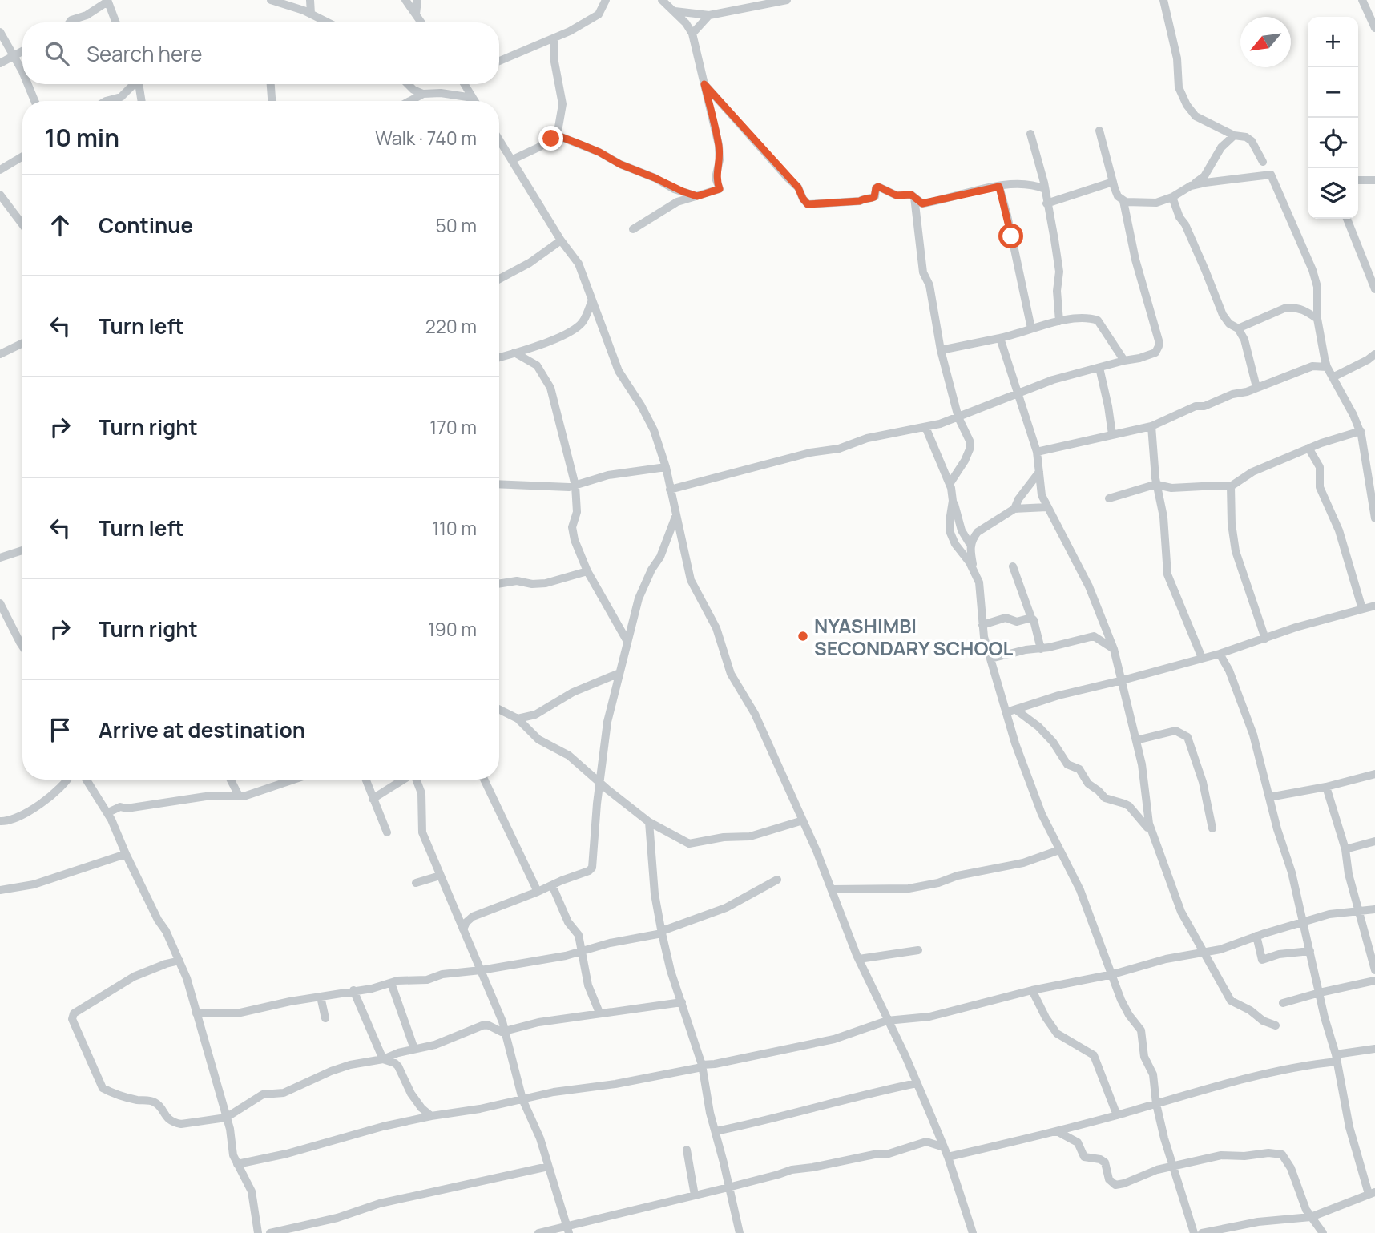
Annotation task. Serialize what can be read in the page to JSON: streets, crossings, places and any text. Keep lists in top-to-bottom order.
{
  "places": ["NYASHIMBI SECONDARY SCHOOL"],
  "north": "bottom left",
  "page": {
    "map_buttons": ["+", "−"],
    "search": "Search here",
    "heading": ["10 min", "Walk · 740 m"],
    "list": [
      ["Continue", "50 m"],
      ["Turn left", "220 m"],
      ["Turn right", "170 m"],
      ["Turn left", "110 m"],
      ["Turn right", "190 m"],
      "Arrive at destination"
    ]
  }
}
